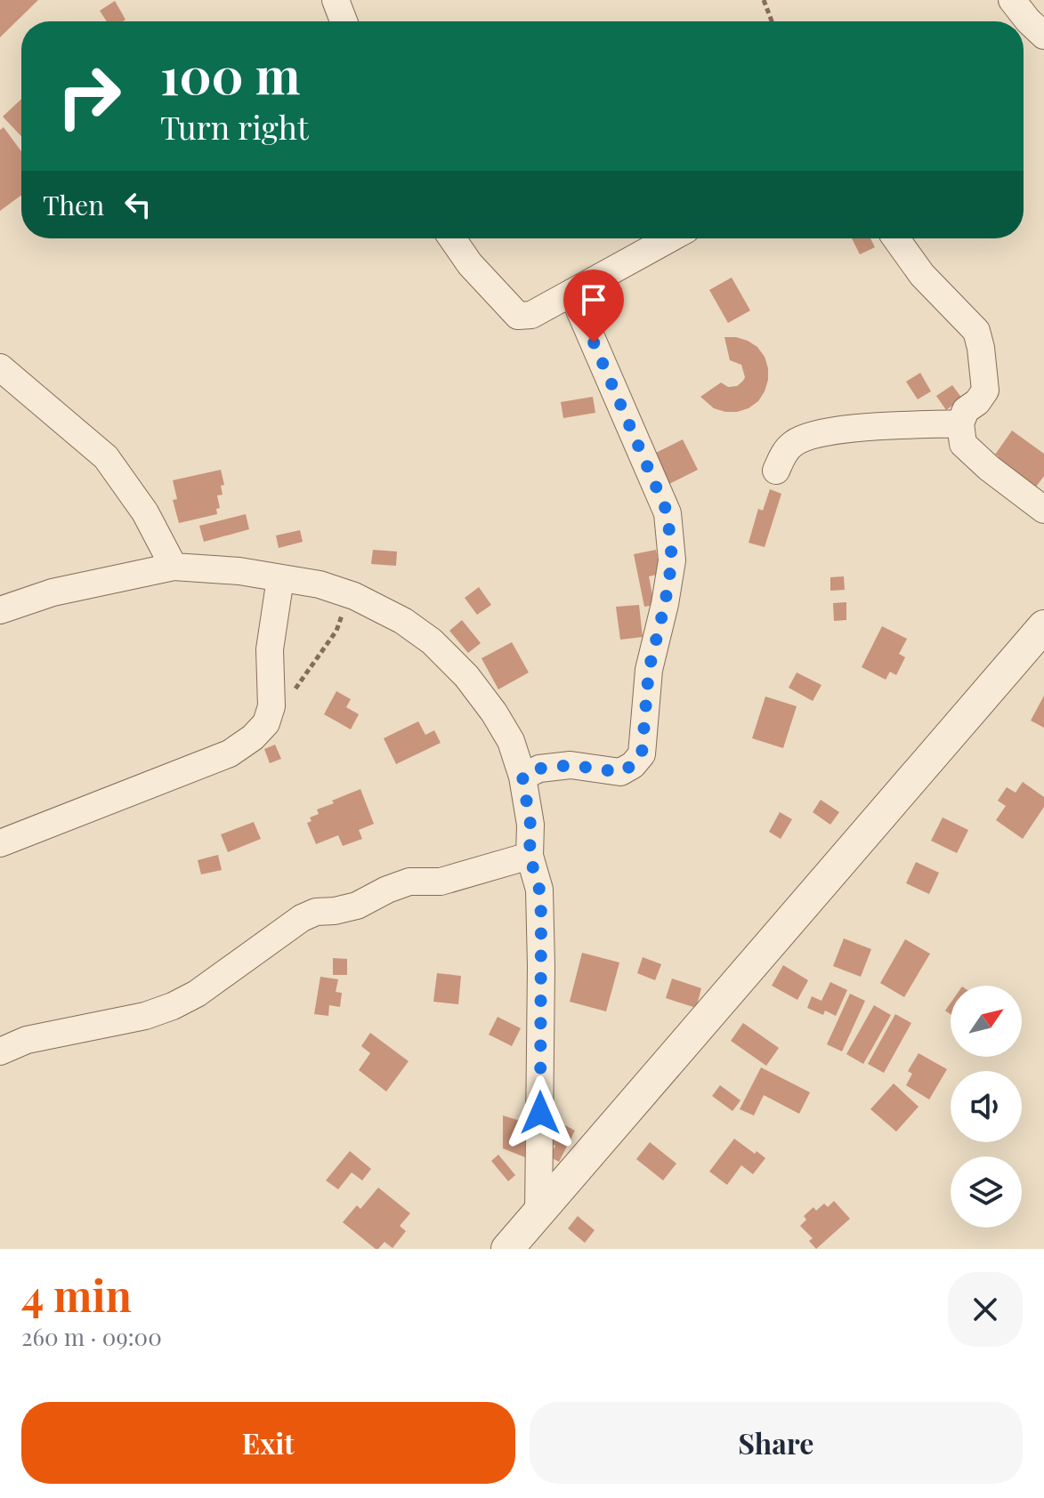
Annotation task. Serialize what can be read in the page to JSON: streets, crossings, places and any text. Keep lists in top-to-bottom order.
{
  "north": "top right",
  "page": {
    "turn": ["100 m", "Turn right"],
    "then": "Then",
    "heading": ["4 min", "260 m · 09:00"],
    "buttons": ["Exit", "Share"]
  }
}
